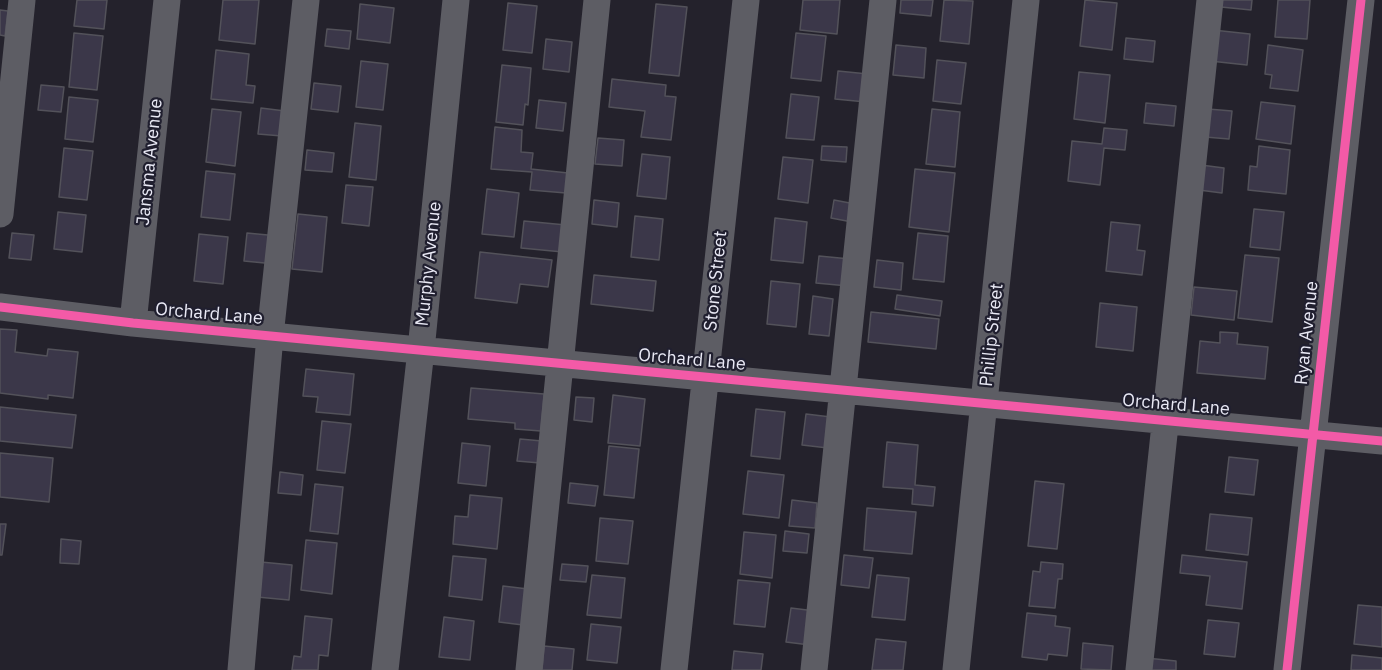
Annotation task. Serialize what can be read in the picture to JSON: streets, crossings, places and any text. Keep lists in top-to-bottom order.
{
  "streets": {
    "street": [
      "Jansma Avenue",
      "Murphy Avenue",
      "Stone Street",
      "Orchard Lane",
      "Ryan Avenue",
      "Phillip Street"
    ]
  },
  "crossings": [
    ["Jansma Avenue", "Orchard Lane"],
    ["Murphy Avenue", "Orchard Lane"],
    ["Stone Street", "Orchard Lane"],
    ["Orchard Lane", "Ryan Avenue"],
    ["Orchard Lane", "Phillip Street"]
  ]
}
